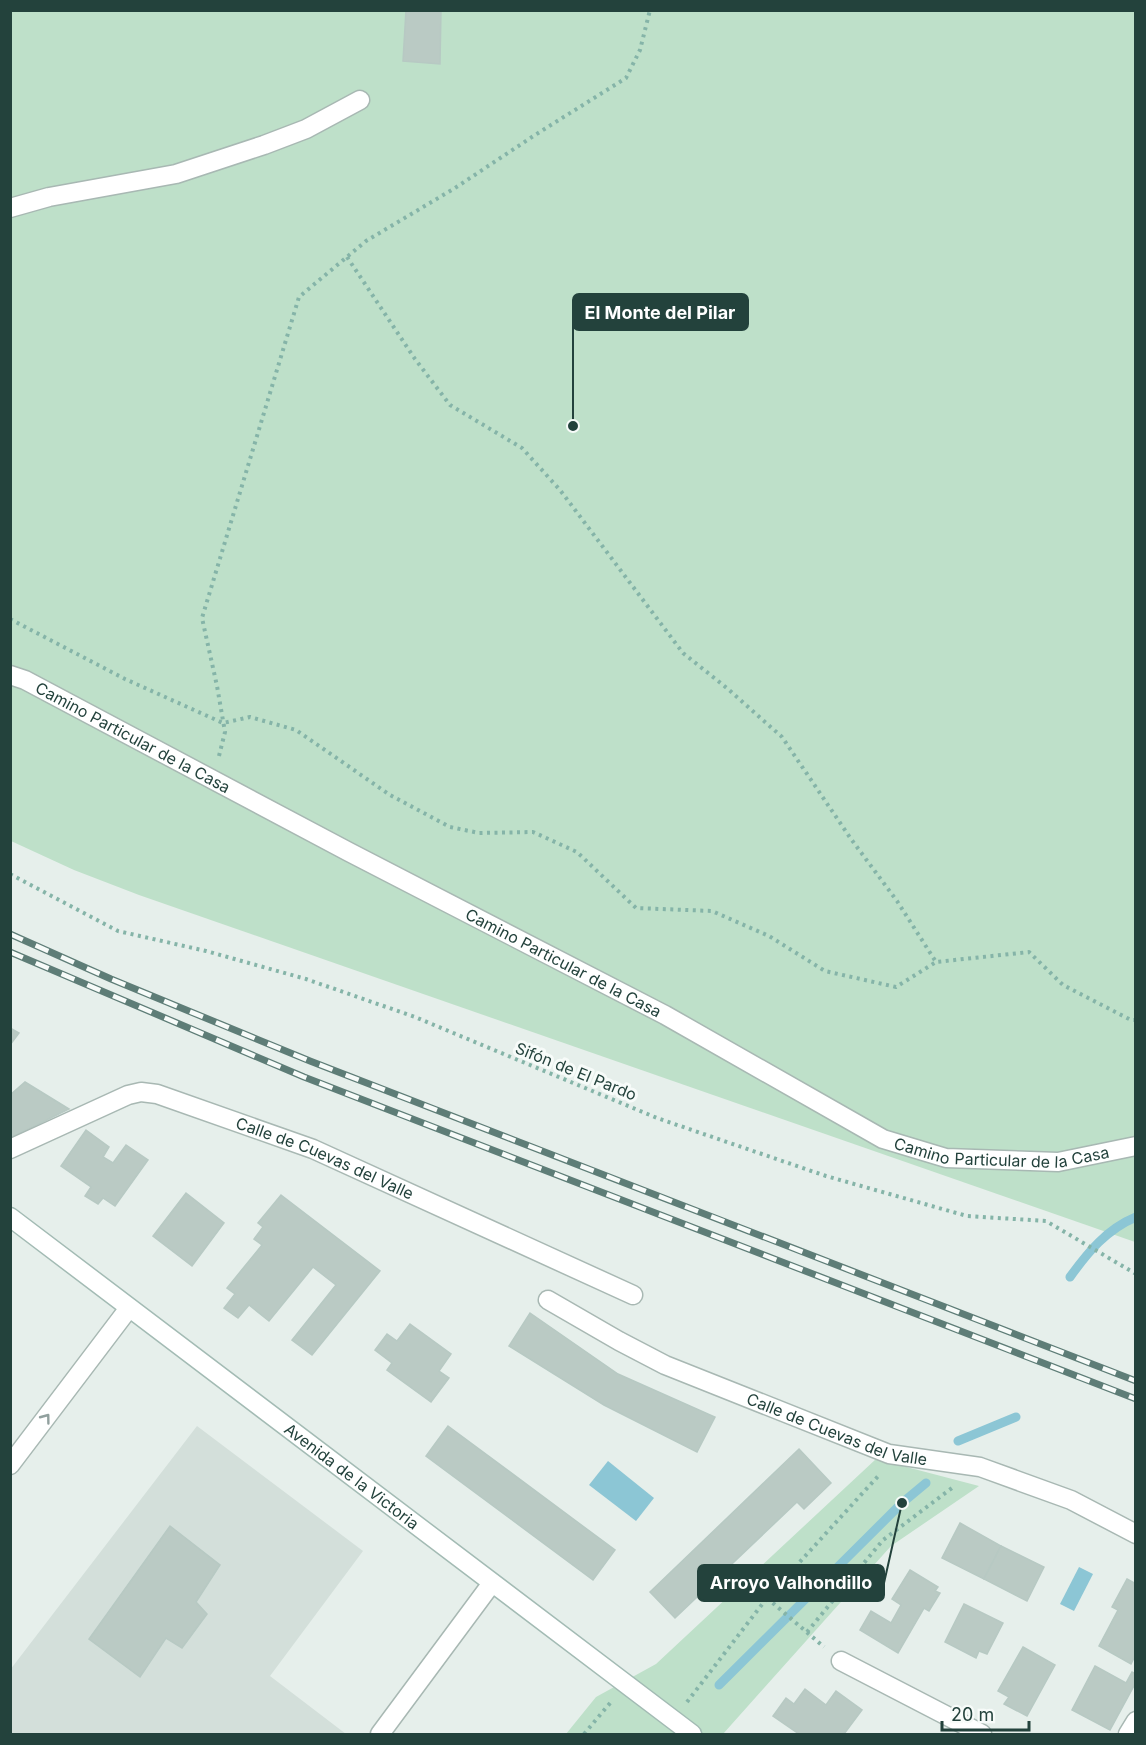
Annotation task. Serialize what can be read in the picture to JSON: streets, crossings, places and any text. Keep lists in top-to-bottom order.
{
  "streets": {
    "street": ["Camino Particular de la Casa", "Calle de Cuevas del Valle", "Avenida de la Victoria"],
    "path": ["Sifón de El Pardo"]
  },
  "places": ["El Monte del Pilar", "Arroyo Valhondillo"],
  "scale_bar": "20 m"
}
